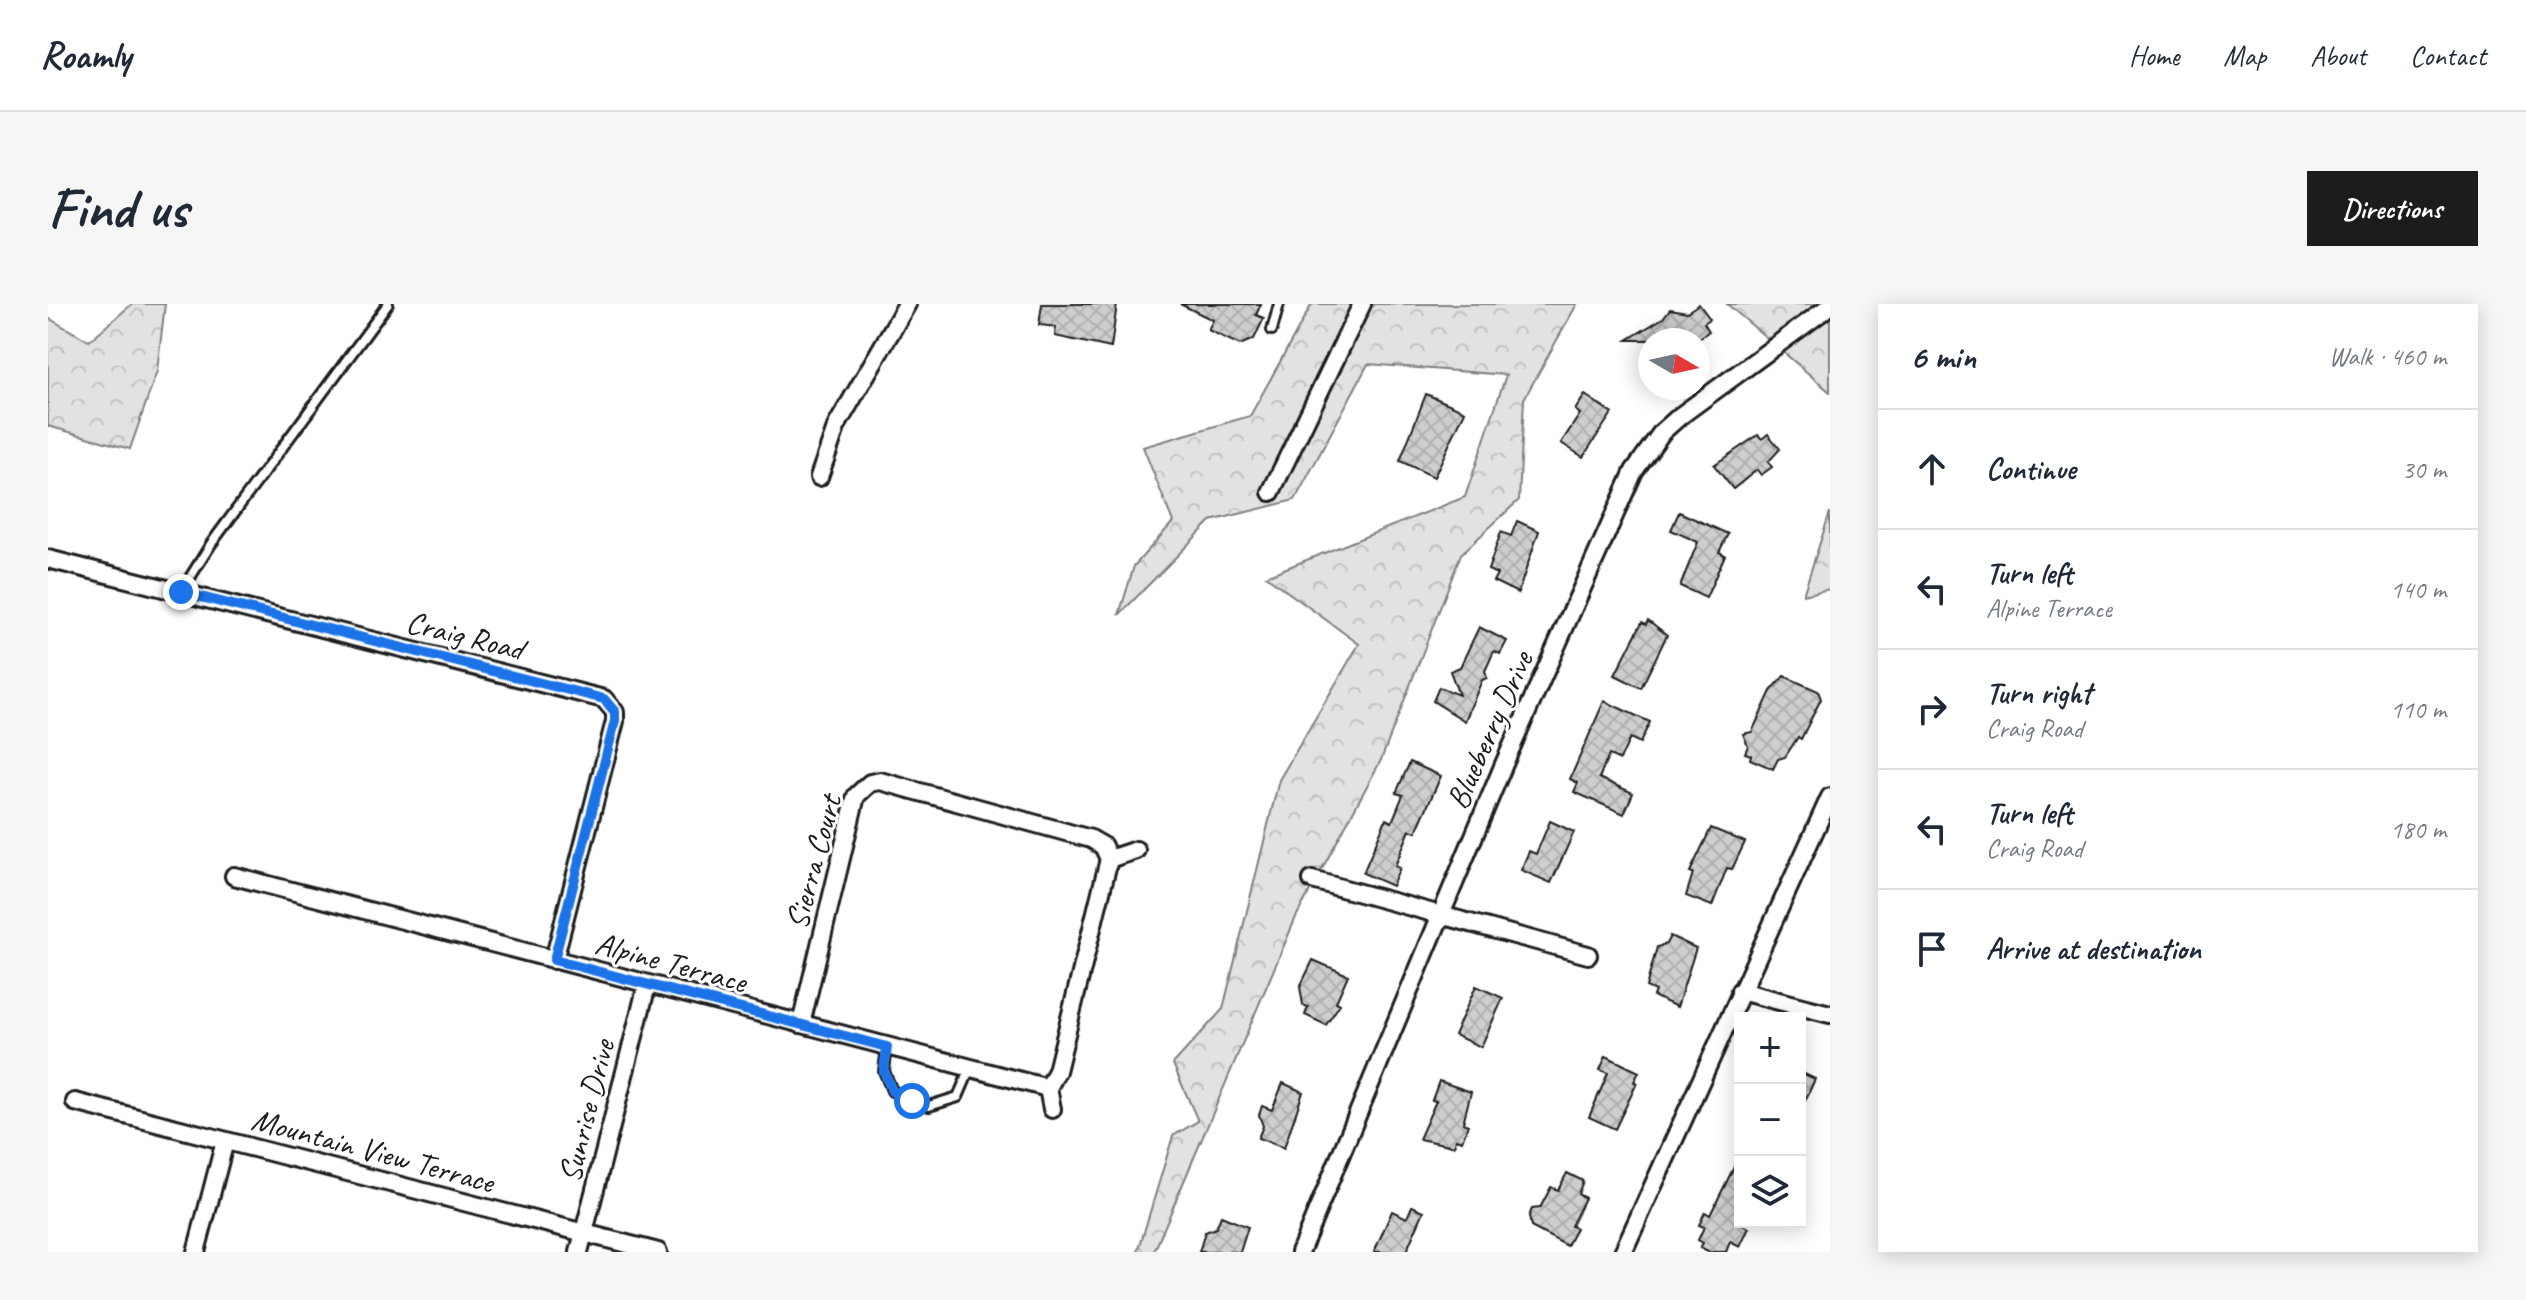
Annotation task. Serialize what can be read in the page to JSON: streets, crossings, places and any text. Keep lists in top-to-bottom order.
{
  "streets": {
    "street": [
      "Craig Road",
      "Blueberry Drive",
      "Sierra Court",
      "Alpine Terrace",
      "Sunrise Drive",
      "Mountain View Terrace"
    ]
  },
  "crossings": [
    ["Craig Road", "Alpine Terrace"],
    ["Sierra Court", "Alpine Terrace"],
    ["Alpine Terrace", "Sunrise Drive"],
    ["Sunrise Drive", "Mountain View Terrace"]
  ],
  "north": "right",
  "page": {
    "header": "Roamly",
    "nav": [
      "Home",
      "Map",
      "About",
      "Contact"
    ],
    "buttons": "Directions",
    "title": "Find us",
    "heading": ["6 min", "Walk · 460 m"],
    "list": [
      ["Continue", "30 m"],
      ["Turn left", "Alpine Terrace", "140 m"],
      ["Turn right", "Craig Road", "110 m"],
      ["Turn left", "Craig Road", "180 m"],
      "Arrive at destination"
    ],
    "map_buttons": ["+", "−"]
  }
}
